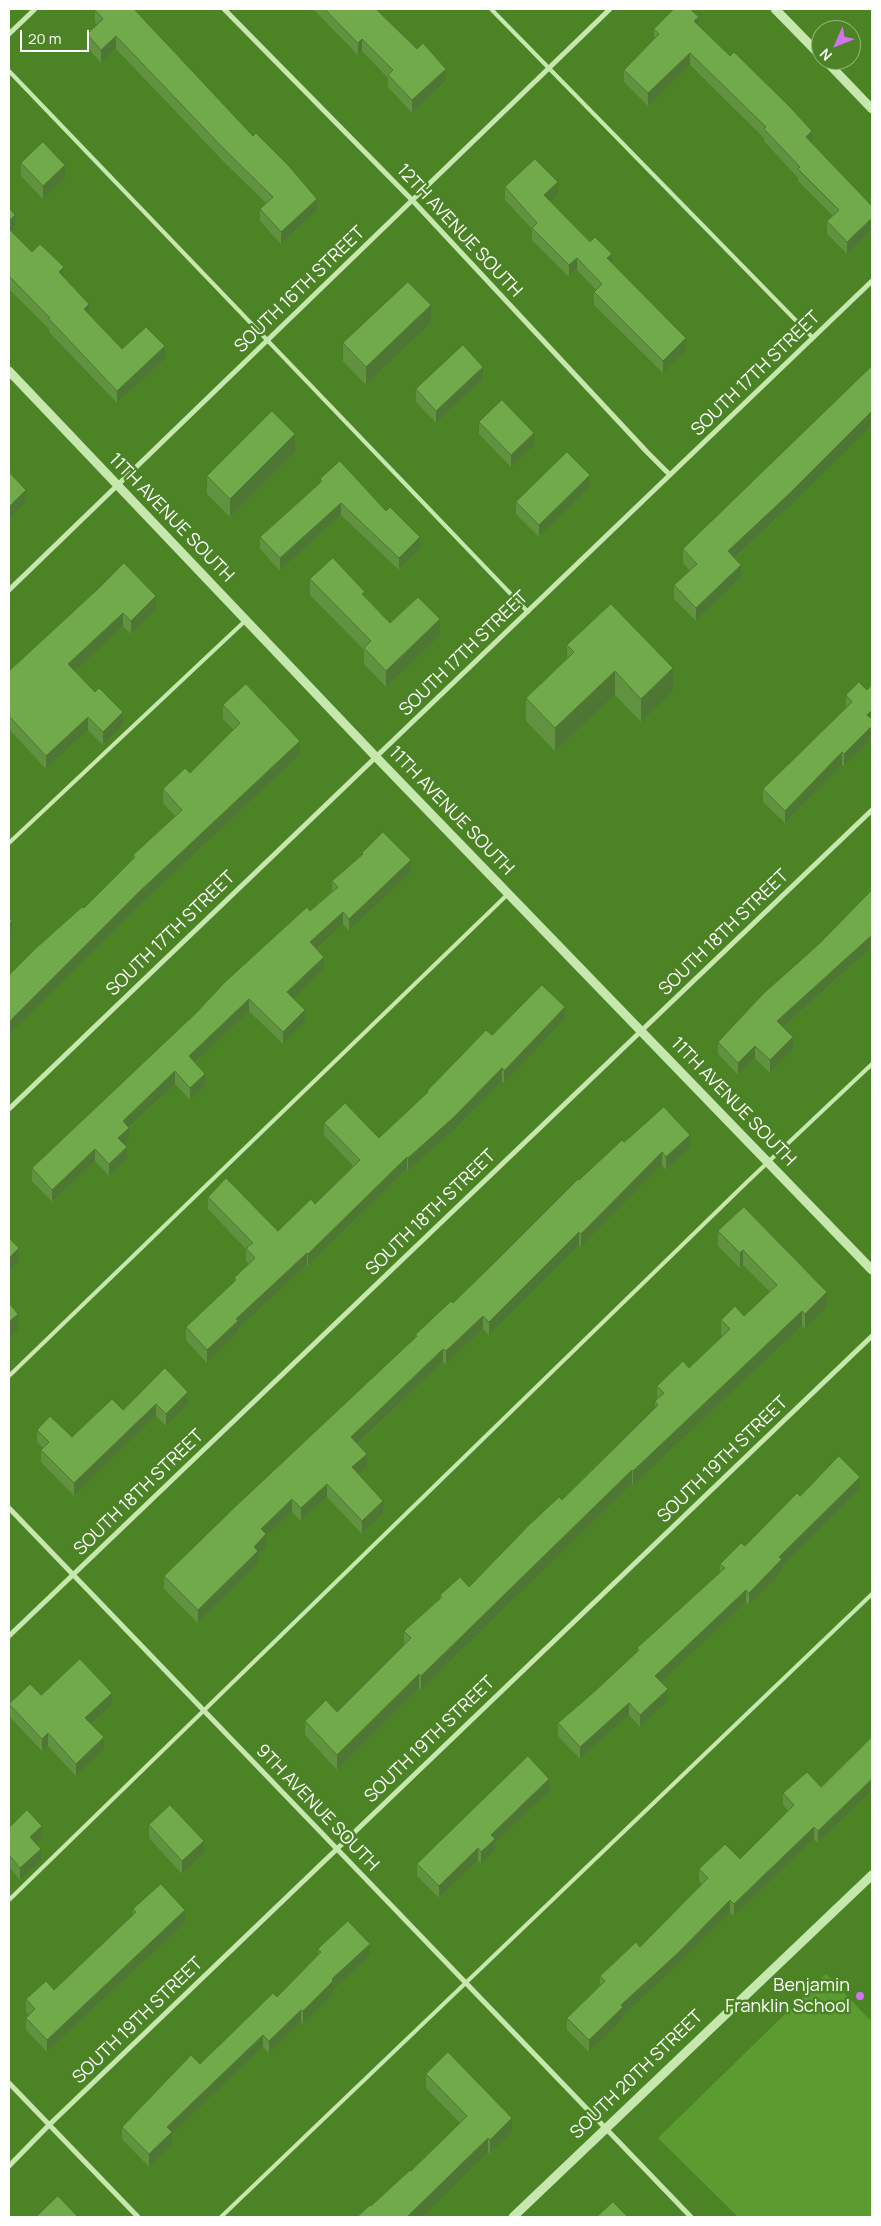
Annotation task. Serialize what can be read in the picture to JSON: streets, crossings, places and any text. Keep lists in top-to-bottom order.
{
  "streets": {
    "street": [
      "12TH AVENUE SOUTH",
      "SOUTH 16TH STREET",
      "SOUTH 17TH STREET",
      "11TH AVENUE SOUTH",
      "SOUTH 18TH STREET",
      "SOUTH 19TH STREET",
      "9TH AVENUE SOUTH",
      "SOUTH 20TH STREET"
    ]
  },
  "crossings": [
    ["12TH AVENUE SOUTH", "SOUTH 16TH STREET"],
    ["12TH AVENUE SOUTH", "SOUTH 17TH STREET"],
    ["SOUTH 16TH STREET", "11TH AVENUE SOUTH"],
    ["SOUTH 17TH STREET", "11TH AVENUE SOUTH"],
    ["11TH AVENUE SOUTH", "SOUTH 18TH STREET"],
    ["SOUTH 18TH STREET", "9TH AVENUE SOUTH"],
    ["SOUTH 19TH STREET", "9TH AVENUE SOUTH"],
    ["9TH AVENUE SOUTH", "SOUTH 20TH STREET"]
  ],
  "places": ["Benjamin Franklin School"],
  "scale_bar": "20 m",
  "north": "bottom left"
}
